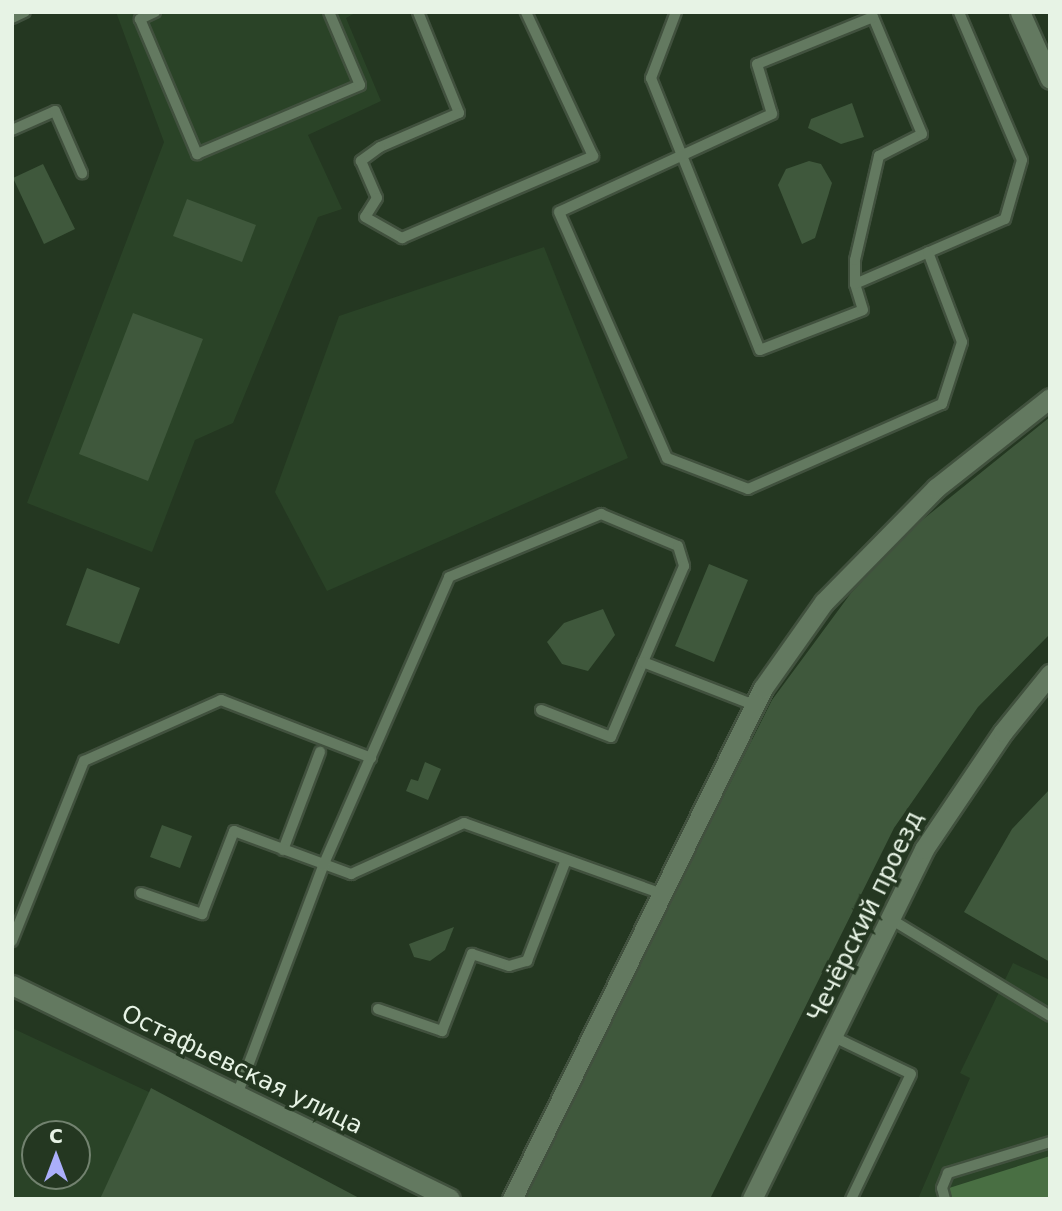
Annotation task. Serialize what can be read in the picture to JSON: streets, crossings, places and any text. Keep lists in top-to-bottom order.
{
  "streets": {
    "street": ["Чечёрский проезд", "Остафьевская улица"]
  },
  "north": "top"
}
